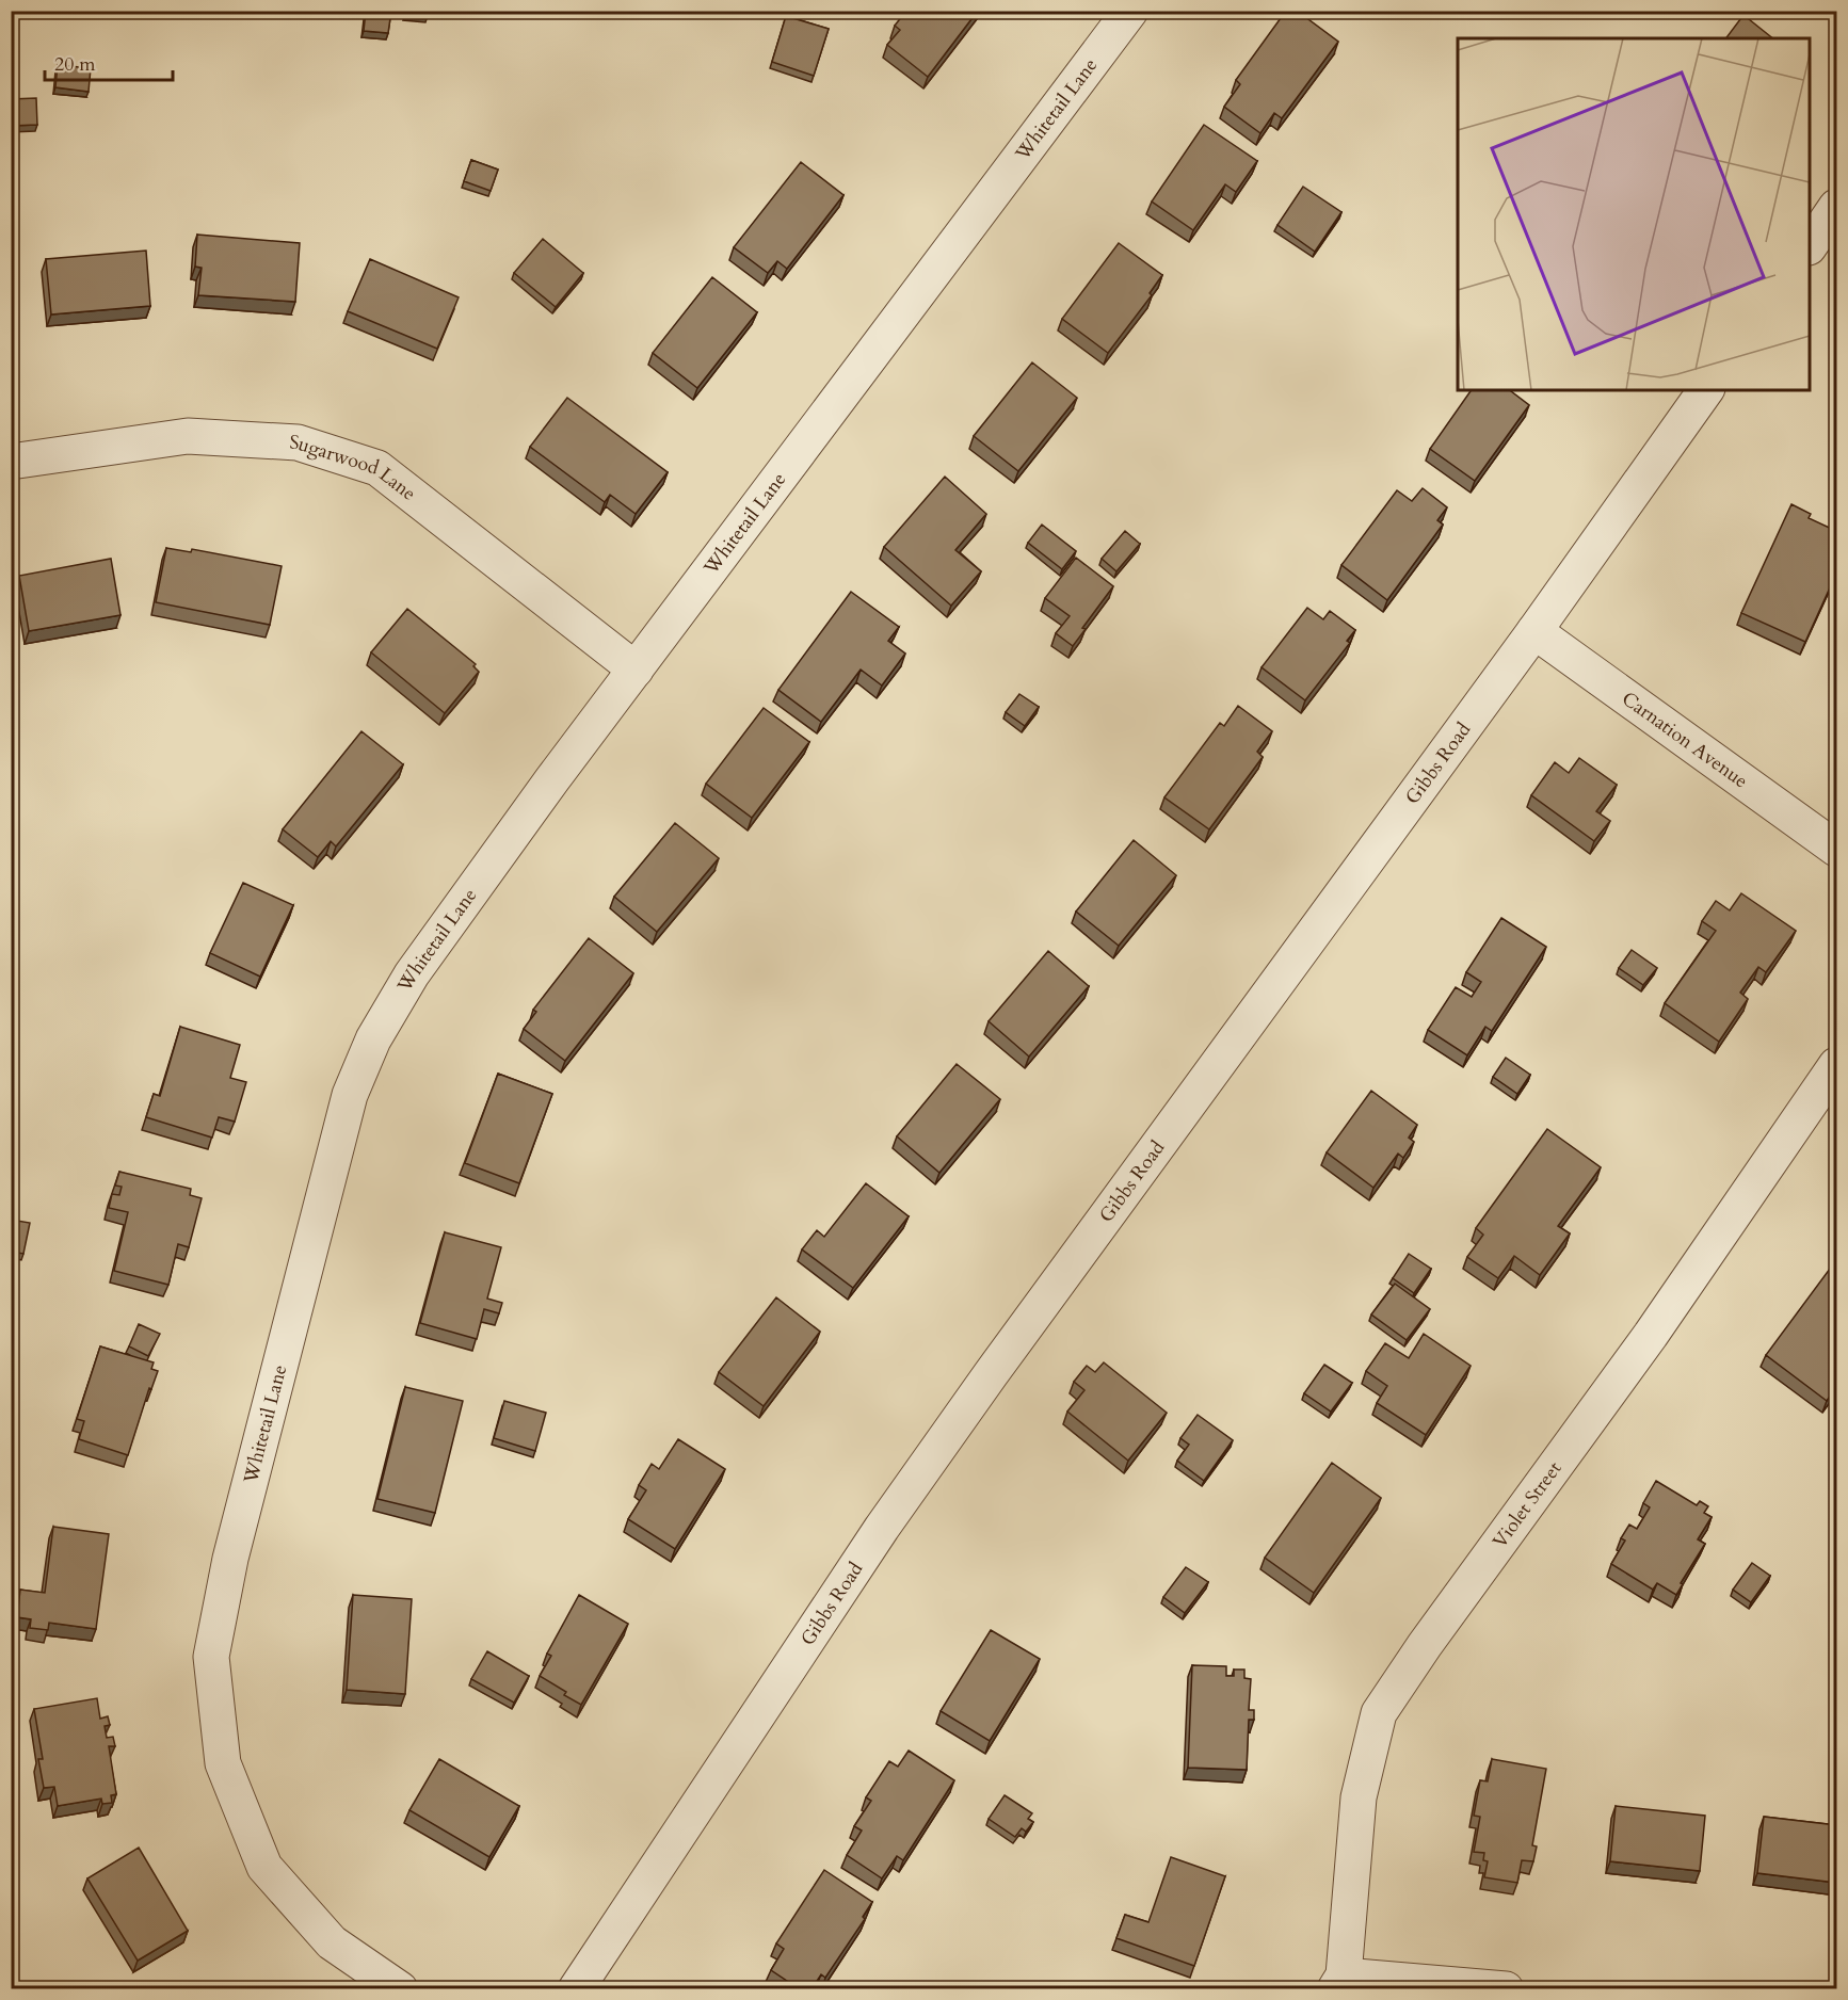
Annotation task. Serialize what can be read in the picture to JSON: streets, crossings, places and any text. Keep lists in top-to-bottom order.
{
  "streets": {
    "street": [
      "Whitetail Lane",
      "Sugarwood Lane",
      "Carnation Avenue",
      "Gibbs Road",
      "Violet Street"
    ]
  },
  "crossings": [
    ["Whitetail Lane", "Sugarwood Lane"],
    ["Carnation Avenue", "Gibbs Road"]
  ],
  "scale_bar": "20 m"
}
